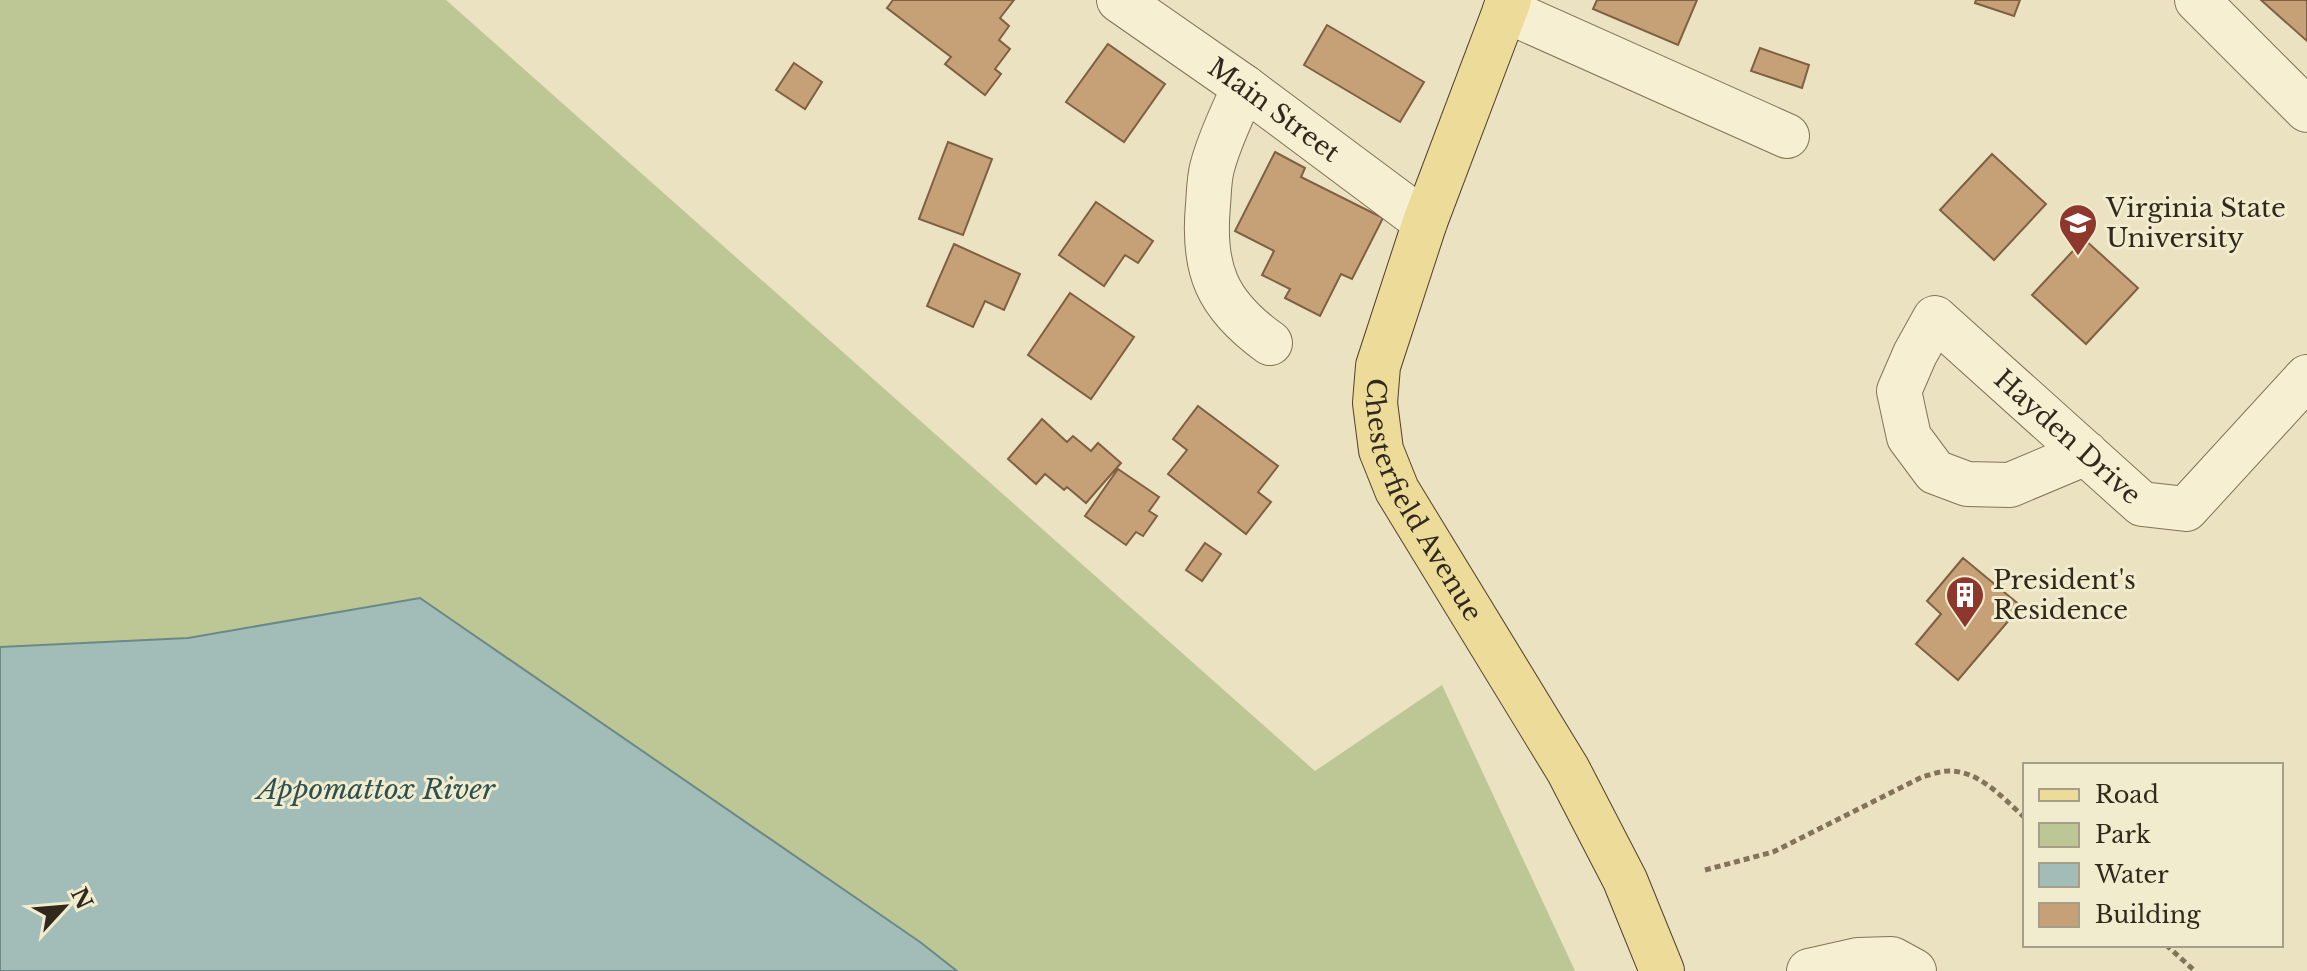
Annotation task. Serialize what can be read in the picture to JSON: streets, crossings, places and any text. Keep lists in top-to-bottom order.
{
  "streets": {
    "main road": ["Chesterfield Avenue"],
    "street": ["Main Street", "Hayden Drive"]
  },
  "crossings": [
    ["Main Street", "Chesterfield Avenue"]
  ],
  "water": ["Appomattox River"],
  "places": {
    "school or university": ["Virginia State University"],
    "building": ["President's Residence"]
  },
  "legend": [
    "Road",
    "Park",
    "Water",
    "Building"
  ],
  "north": "top right"
}
